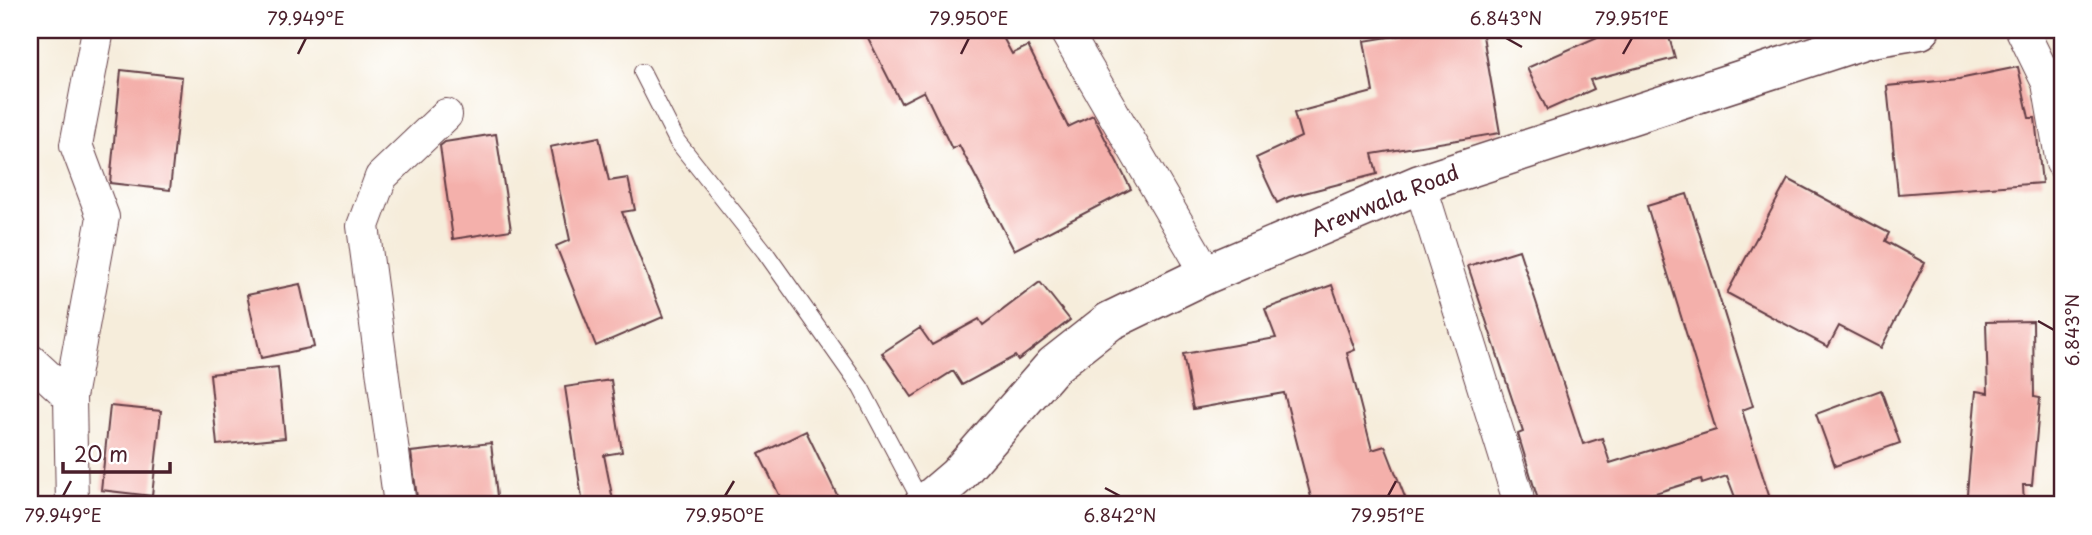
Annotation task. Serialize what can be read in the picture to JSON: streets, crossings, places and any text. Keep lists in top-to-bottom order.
{
  "streets": {
    "street": ["Arewwala Road"]
  },
  "scale_bar": "20 m",
  "coordinates": [
    "79.949°E",
    "79.950°E",
    "6.843°N",
    "79.951°E",
    "6.842°N"
  ]
}
